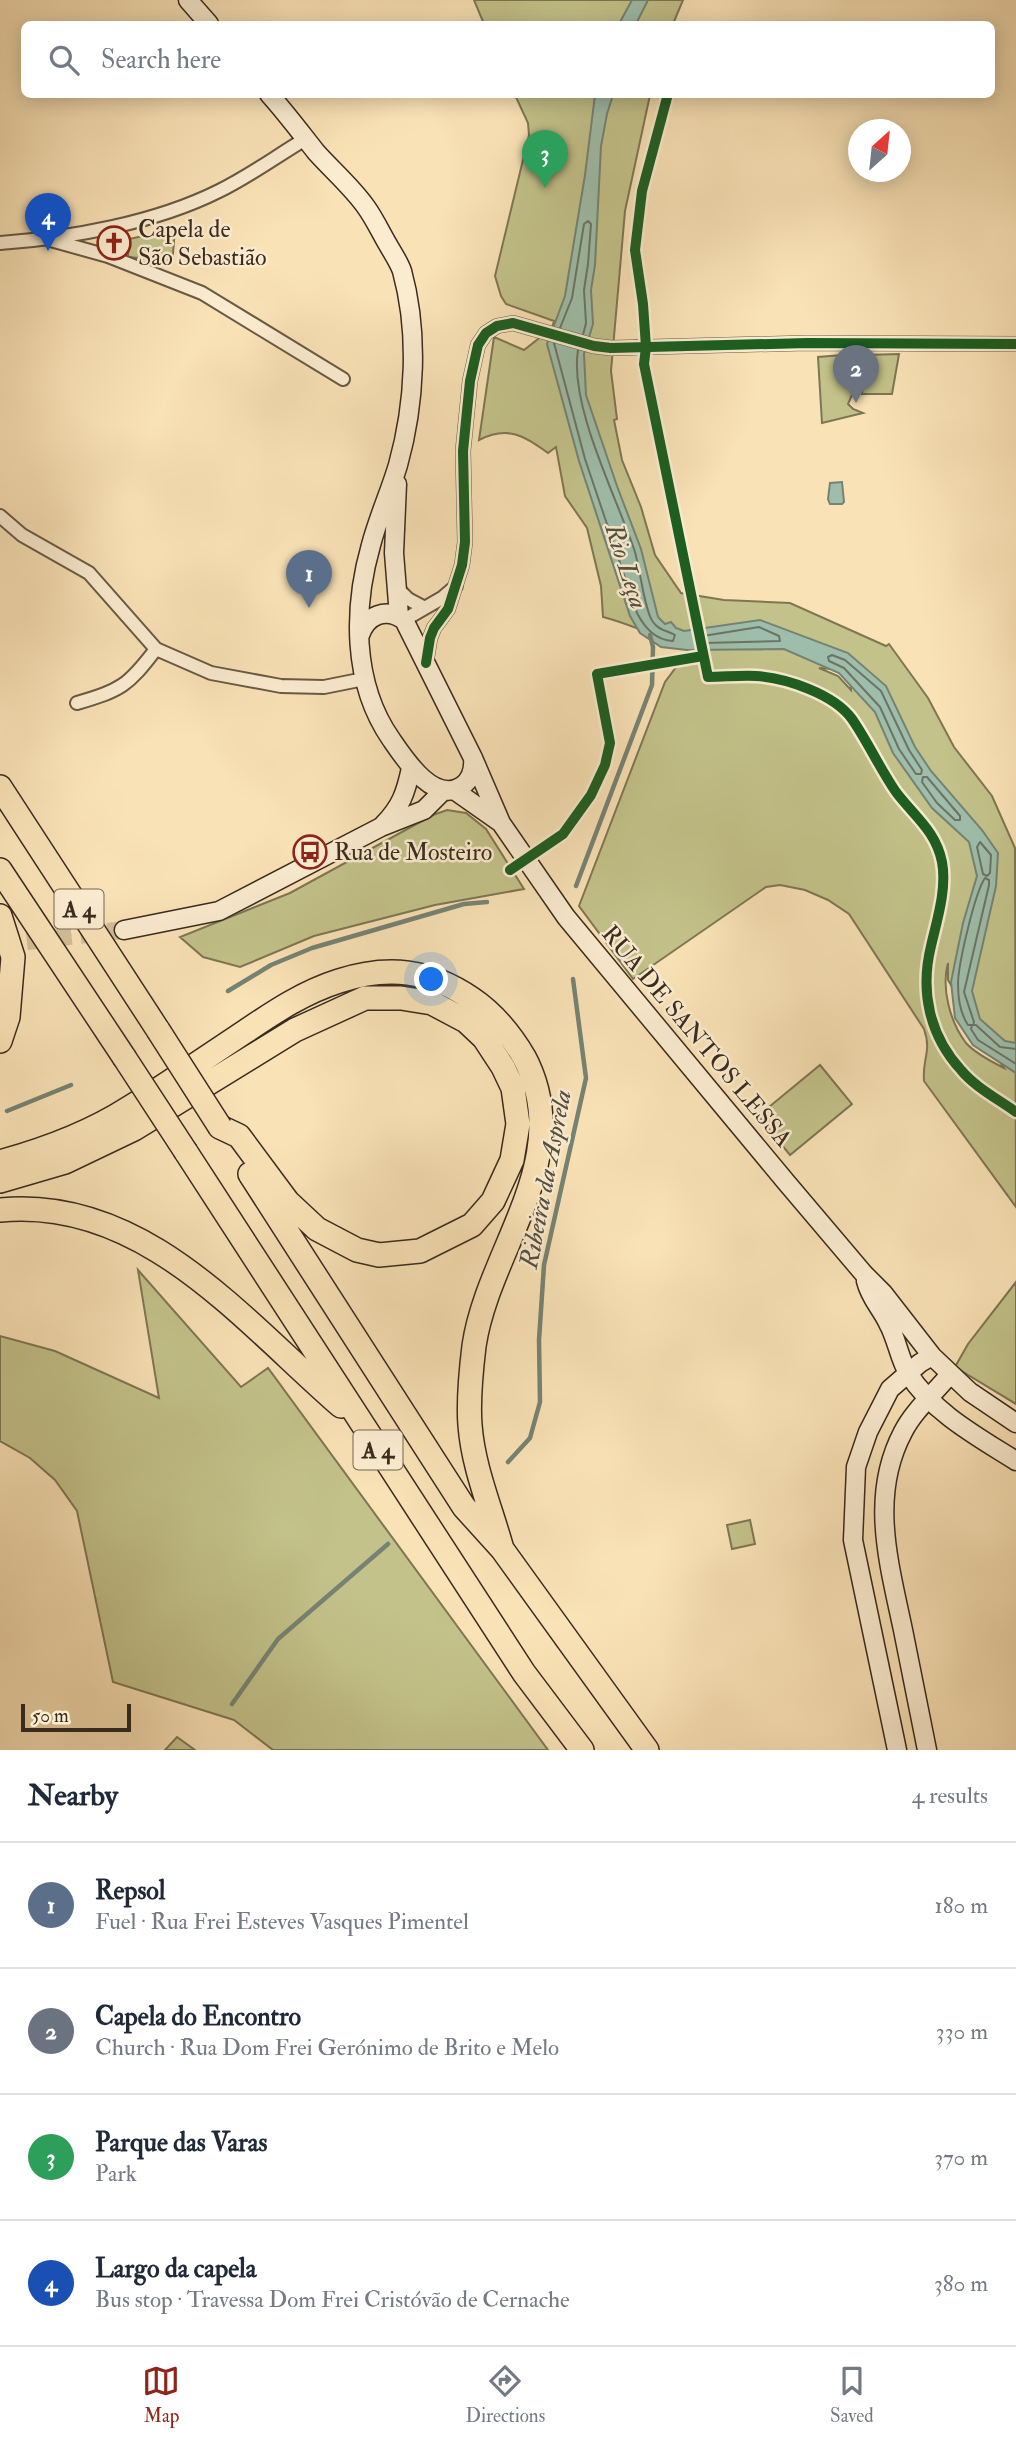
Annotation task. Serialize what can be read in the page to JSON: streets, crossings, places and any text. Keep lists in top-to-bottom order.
{
  "streets": {
    "highway": ["A 4"],
    "main road": ["RUA DE SANTOS LESSA"]
  },
  "water": ["Rio Leça", "Ribeira da Asprela"],
  "places": {
    "church": ["Capela de São Sebastião"],
    "bus stop": ["Rua de Mosteiro"]
  },
  "scale_bar": "50 m",
  "north": "top right",
  "page": {
    "search": "Search here",
    "pins": [
      "3",
      "4",
      "2",
      "1"
    ],
    "scale": "50 m",
    "heading": ["Nearby", "4 results"],
    "list": [
      {
        "mark": "1",
        "name": "Repsol",
        "note": "Fuel · Rua Frei Esteves Vasques Pimentel",
        "value": "180 m"
      },
      {
        "mark": "2",
        "name": "Capela do Encontro",
        "note": "Church · Rua Dom Frei Gerónimo de Brito e Melo",
        "value": "330 m"
      },
      {
        "mark": "3",
        "name": "Parque das Varas",
        "note": "Park",
        "value": "370 m"
      },
      {
        "mark": "4",
        "name": "Largo da capela",
        "note": "Bus stop · Travessa Dom Frei Cristóvão de Cernache",
        "value": "380 m"
      }
    ],
    "nav": ["Map", "Directions", "Saved"]
  }
}
